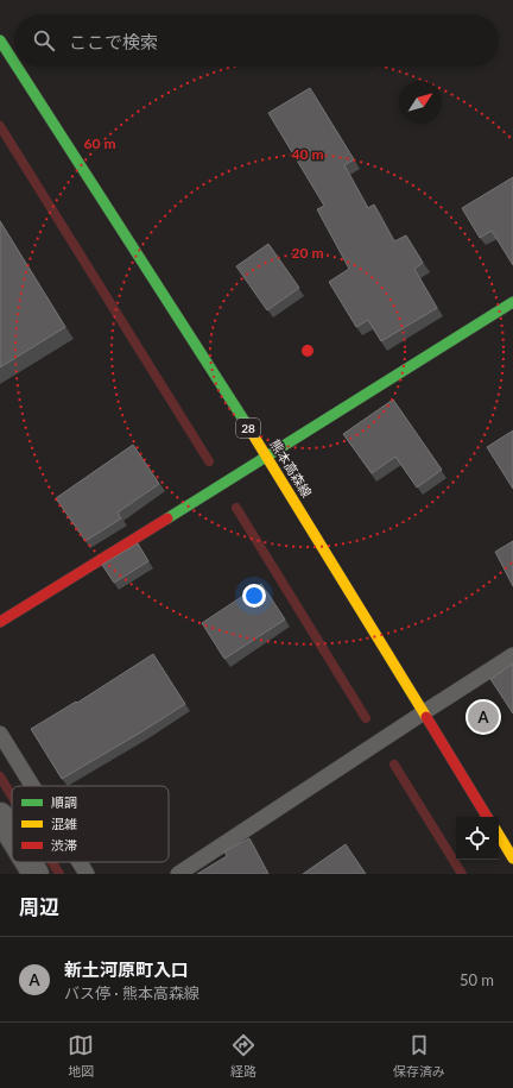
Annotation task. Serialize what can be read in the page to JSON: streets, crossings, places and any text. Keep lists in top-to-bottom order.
{
  "streets": {
    "main road": ["28", "熊本高森線"]
  },
  "legend": ["順調", "混雑", "渋滞"],
  "north": "top right",
  "page": {
    "search": "ここで検索",
    "pins": "A",
    "heading": "周辺",
    "list": [
      {
        "mark": "A",
        "name": "新土河原町入口",
        "note": "バス停 · 熊本高森線",
        "value": "50 m"
      }
    ],
    "nav": ["地図", "経路", "保存済み"]
  },
  "rings": ["60 m", "40 m", "20 m"]
}
